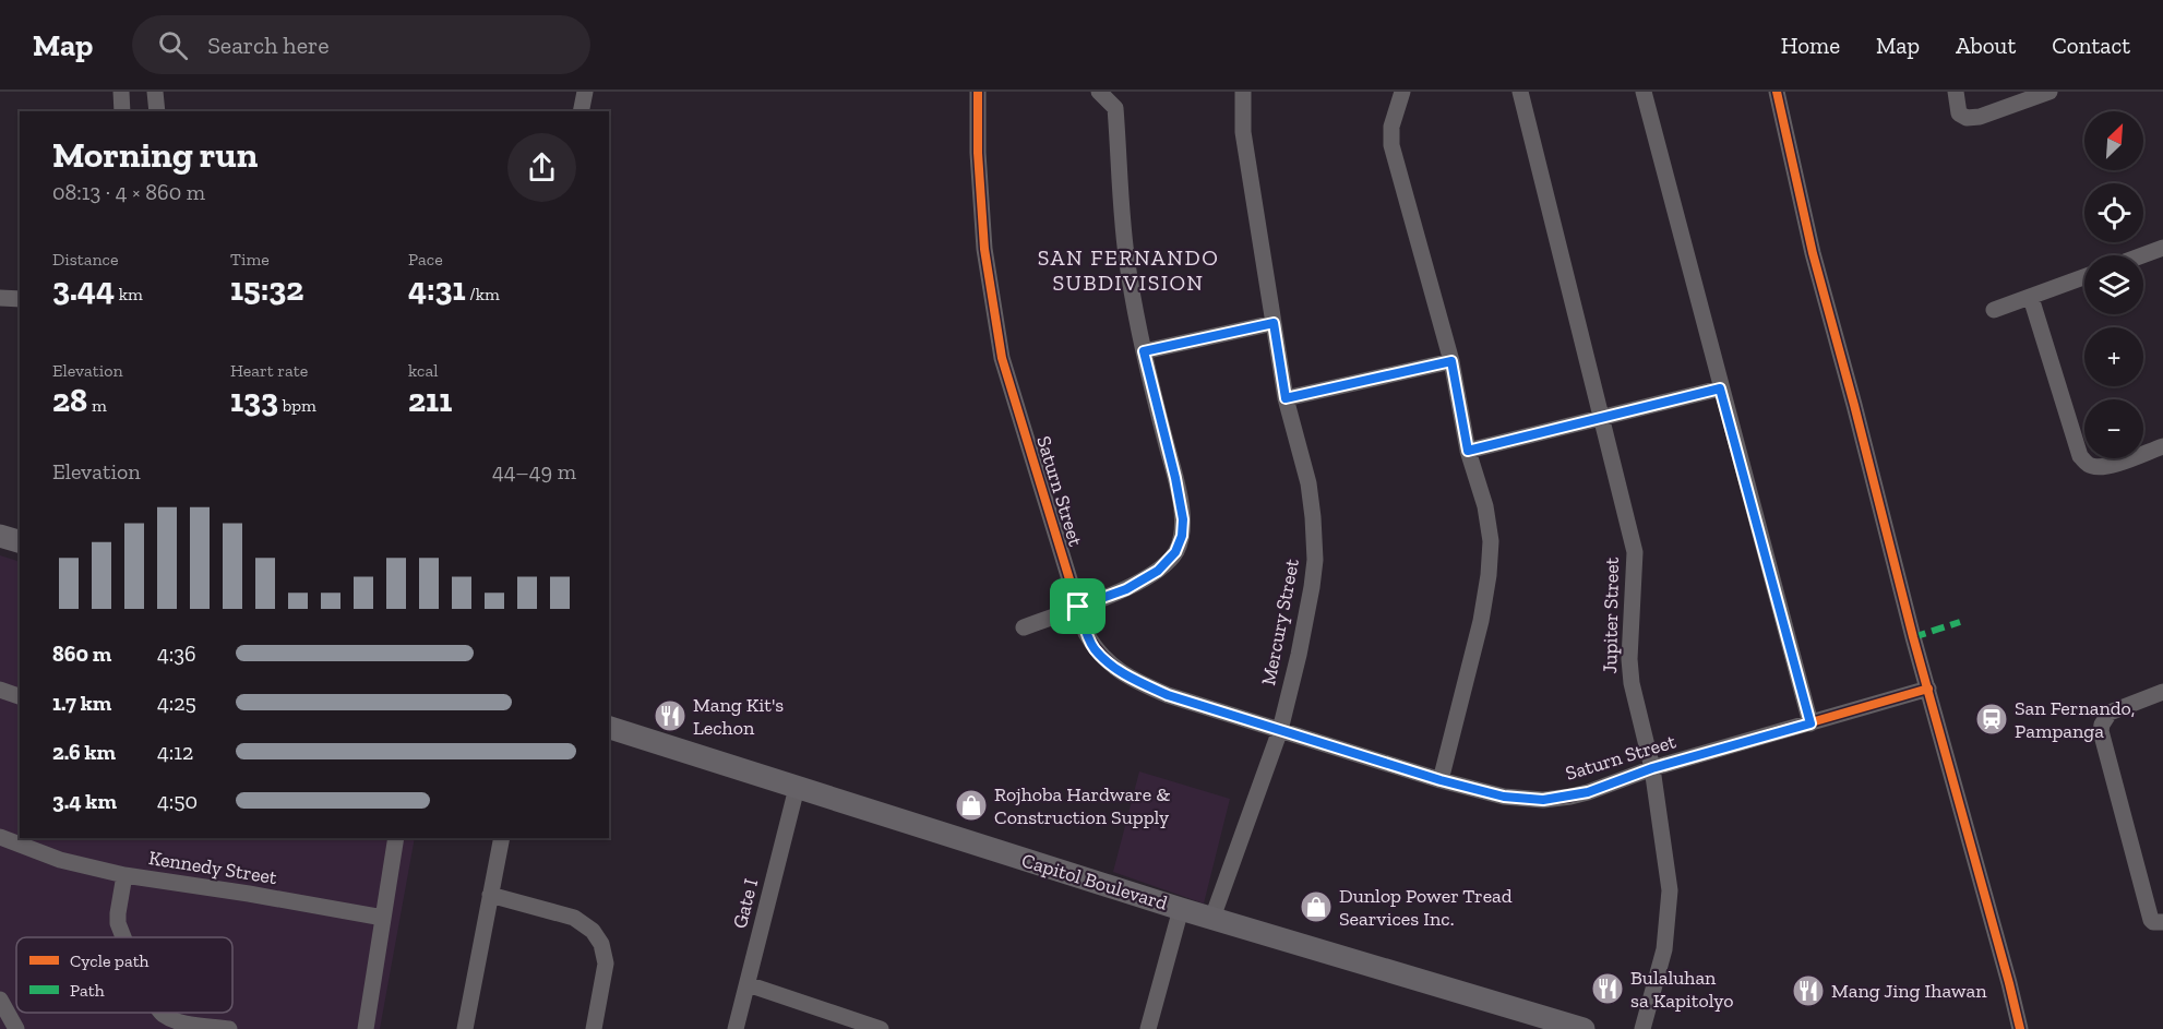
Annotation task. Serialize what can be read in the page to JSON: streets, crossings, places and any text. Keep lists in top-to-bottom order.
{
  "streets": {
    "main road": ["Capitol Boulevard"],
    "street": [
      "Saturn Street",
      "Jupiter Street",
      "Mercury Street",
      "Kennedy Street",
      "Gate I"
    ]
  },
  "crossings": [
    ["Saturn Street", "Jupiter Street"],
    ["Saturn Street", "Mercury Street"],
    ["Mercury Street", "Capitol Boulevard"],
    ["Capitol Boulevard", "Gate I"]
  ],
  "districts": ["SAN FERNANDO SUBDIVISION"],
  "places": {
    "restaurant": ["Mang Kit's Lechon", "Bulaluhan sa Kapitolyo", "Mang Jing Ihawan"],
    "station": ["San Fernando, Pampanga"],
    "shop": ["Rojhoba Hardware & Construction Supply", "Dunlop Power Tread Searvices Inc."]
  },
  "legend": ["Cycle path", "Path"],
  "north": "top right",
  "page": {
    "header": "Map",
    "search": "Search here",
    "nav": [
      "Home",
      "Map",
      "About",
      "Contact"
    ],
    "map_buttons": ["+", "−"],
    "heading": ["Morning run", "08:13 · 4 × 860 m"],
    "stats": [
      ["Distance", "3.44 km"],
      ["Time", "15:32"],
      ["Pace", "4:31 /km"],
      ["Elevation", "28 m"],
      ["Heart rate", "133 bpm"],
      ["kcal", "211"]
    ],
    "chart": ["Elevation", "44–49 m"],
    "list": [
      {
        "name": "860 m",
        "note": "4:36"
      },
      {
        "name": "1.7 km",
        "note": "4:25"
      },
      {
        "name": "2.6 km",
        "note": "4:12"
      },
      {
        "name": "3.4 km",
        "note": "4:50"
      }
    ]
  }
}
